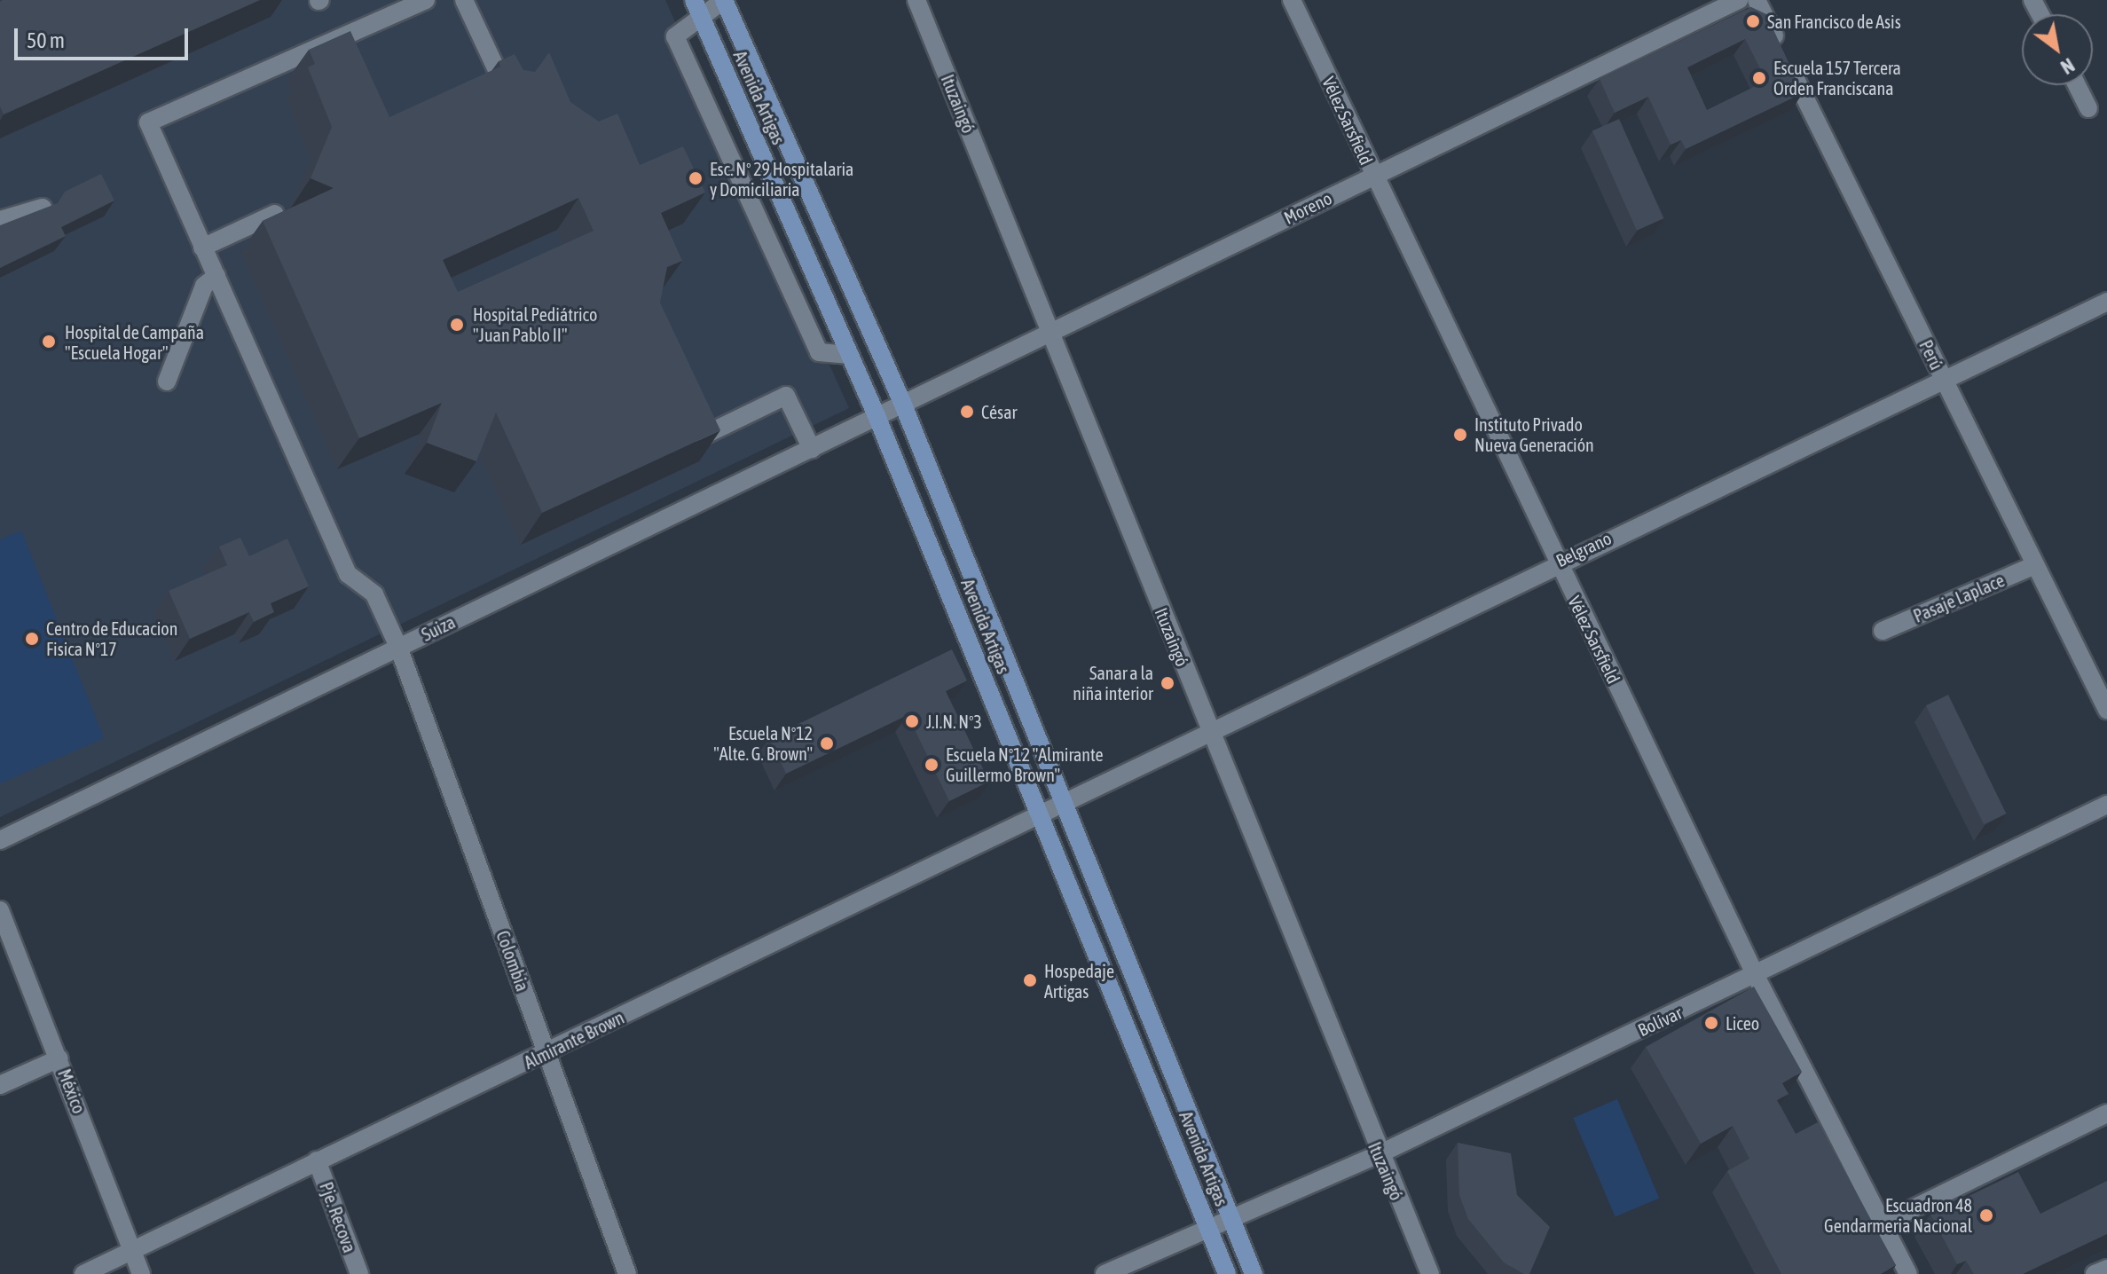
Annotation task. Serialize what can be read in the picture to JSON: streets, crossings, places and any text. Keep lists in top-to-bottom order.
{
  "streets": {
    "main road": ["Avenida Artigas"],
    "street": [
      "Ituzaingó",
      "Vélez Sarsfield",
      "Moreno",
      "Perú",
      "Belgrano",
      "Pasaje Laplace",
      "Suiza",
      "Colombia",
      "Bolívar",
      "Almirante Brown",
      "México",
      "Pje. Recova"
    ]
  },
  "crossings": [
    ["Avenida Artigas", "Moreno"],
    ["Avenida Artigas", "Belgrano"],
    ["Avenida Artigas", "Suiza"],
    ["Avenida Artigas", "Bolívar"],
    ["Avenida Artigas", "Almirante Brown"],
    ["Ituzaingó", "Moreno"],
    ["Ituzaingó", "Belgrano"],
    ["Ituzaingó", "Bolívar"],
    ["Vélez Sarsfield", "Moreno"],
    ["Vélez Sarsfield", "Belgrano"],
    ["Vélez Sarsfield", "Bolívar"],
    ["Moreno", "Suiza"],
    ["Perú", "Belgrano"],
    ["Perú", "Pasaje Laplace"],
    ["Belgrano", "Almirante Brown"],
    ["Suiza", "Colombia"],
    ["Colombia", "Almirante Brown"],
    ["Almirante Brown", "México"],
    ["Almirante Brown", "Pje. Recova"]
  ],
  "places": [
    "San Francisco de Asis",
    "Escuela 157 Tercera Orden Franciscana",
    "Esc. Nº 29 Hospitalaria y Domiciliaria",
    "Hospital Pediátrico \"Juan Pablo II\"",
    "Hospital de Campaña \"Escuela Hogar\"",
    "César",
    "Instituto Privado Nueva Generación",
    "Centro de Educacion Fisica Nº17",
    "Sanar a la niña interior",
    "J.I.N. Nº3",
    "Escuela Nº12 \"Alte. G. Brown\"",
    "Escuela Nº12 \"Almirante Guillermo Brown\"",
    "Hospedaje Artigas",
    "Liceo",
    "Escuadron 48 Gendarmeria Nacional"
  ],
  "scale_bar": "50 m",
  "north": "bottom right"
}
